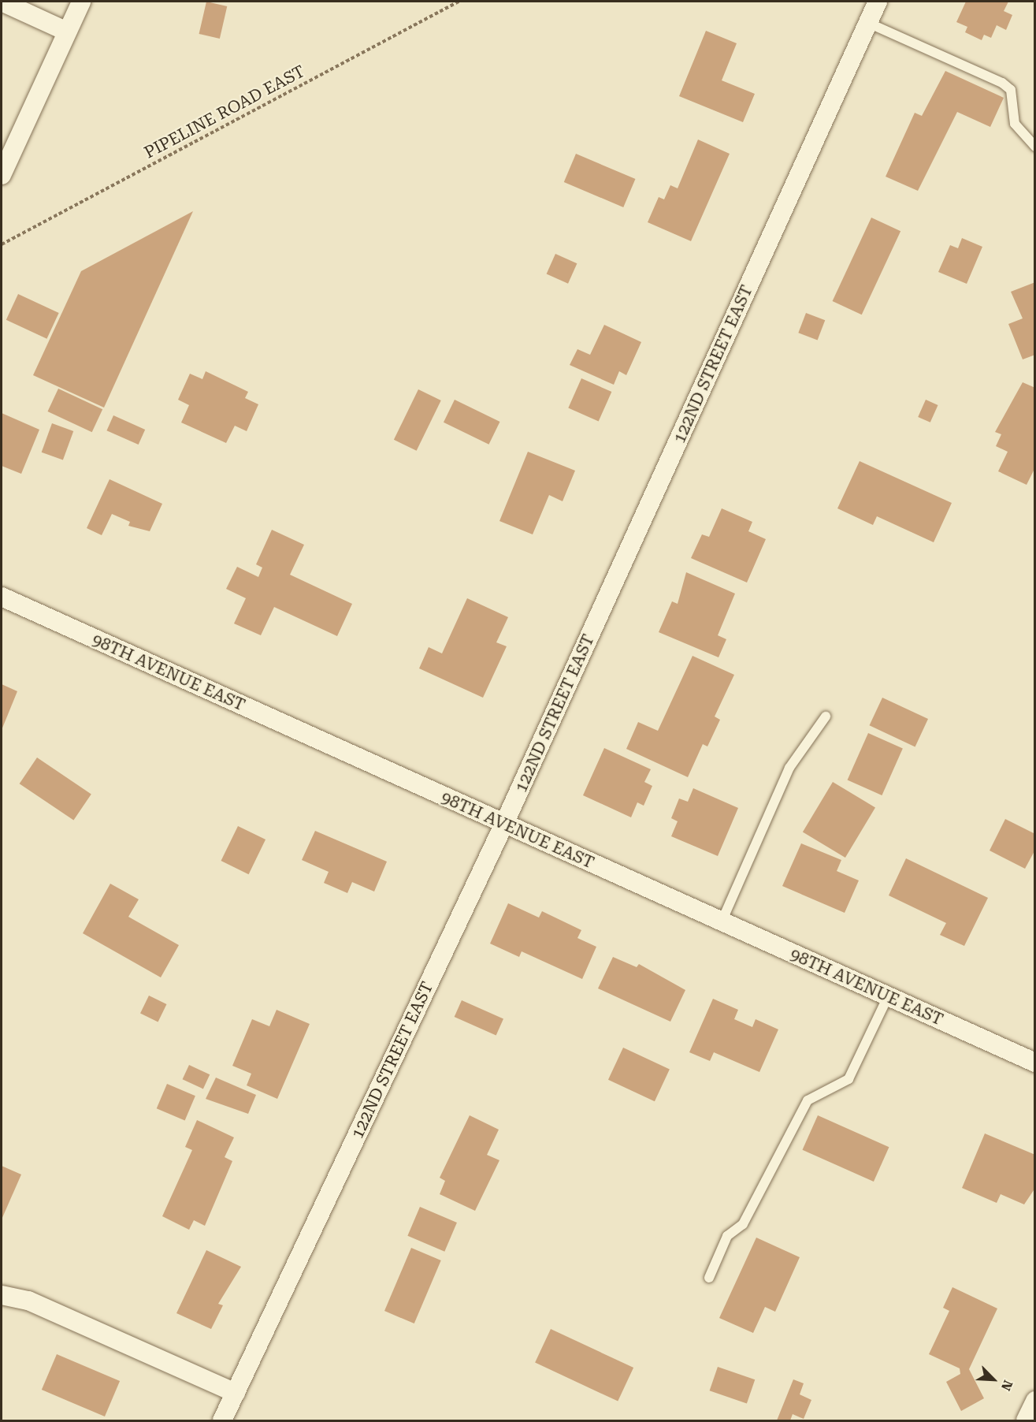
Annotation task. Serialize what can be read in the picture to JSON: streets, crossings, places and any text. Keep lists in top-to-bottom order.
{
  "streets": {
    "street": ["122ND STREET EAST", "98TH AVENUE EAST"],
    "path": ["PIPELINE ROAD EAST"]
  },
  "crossings": [
    ["122ND STREET EAST", "98TH AVENUE EAST"]
  ],
  "north": "bottom right"
}
